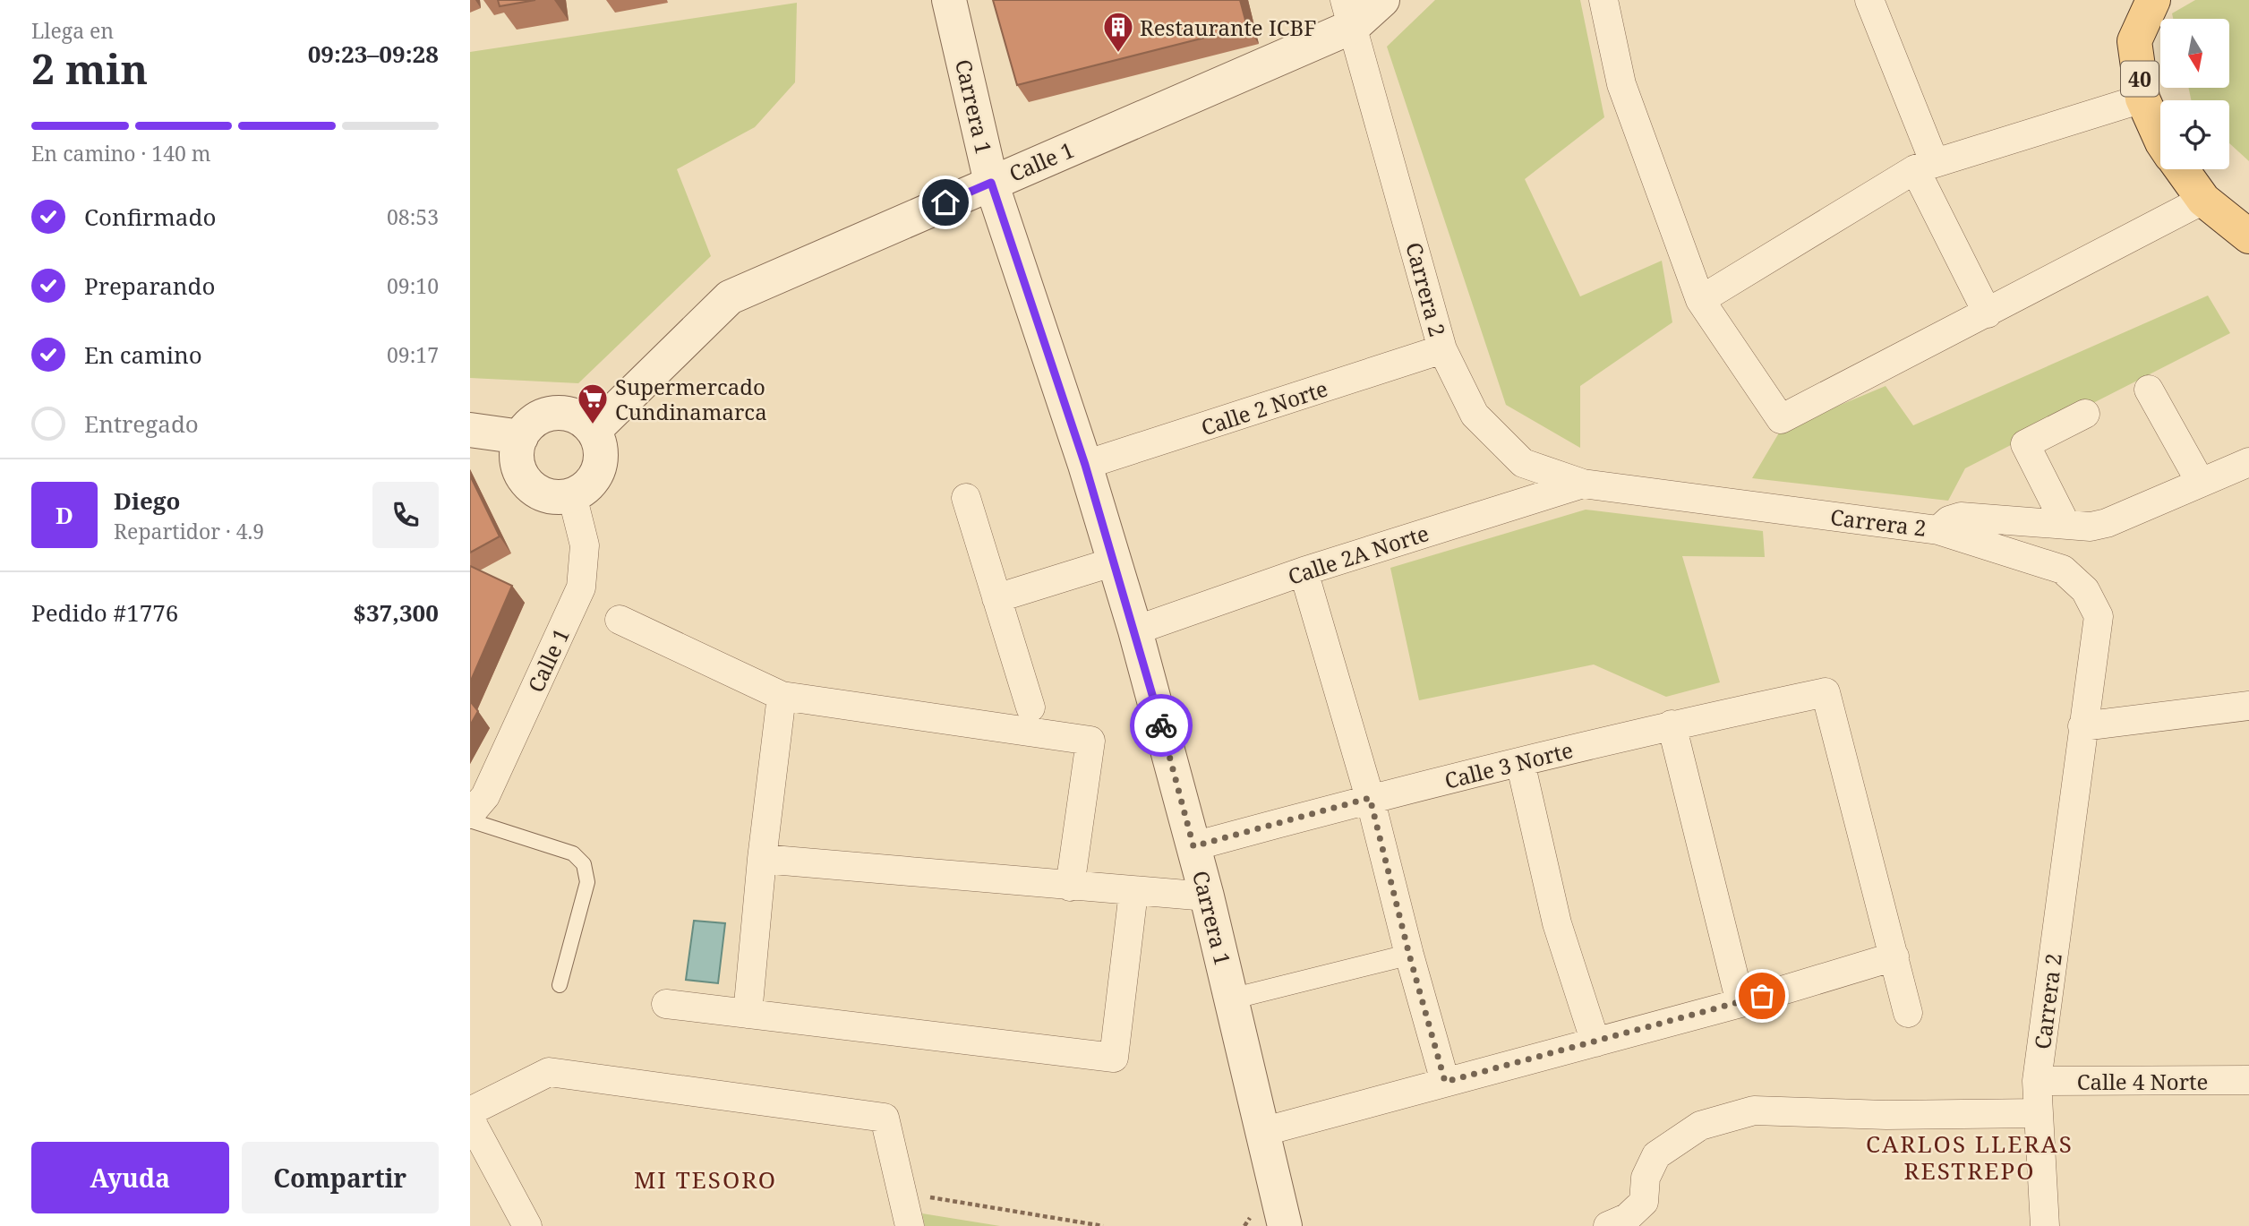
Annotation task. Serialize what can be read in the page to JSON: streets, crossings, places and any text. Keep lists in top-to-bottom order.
{
  "streets": {
    "main road": ["40"],
    "street": [
      "Carrera 1",
      "Calle 1",
      "Carrera 2",
      "Calle 2 Norte",
      "Calle 2A Norte",
      "Calle 3 Norte",
      "Calle 4 Norte"
    ]
  },
  "crossings": [
    ["Carrera 1", "Calle 1"],
    ["Carrera 1", "Calle 2 Norte"],
    ["Carrera 1", "Calle 2A Norte"],
    ["Carrera 1", "Calle 3 Norte"],
    ["Calle 1", "Carrera 2"],
    ["Carrera 2", "Calle 2 Norte"],
    ["Carrera 2", "Calle 2A Norte"],
    ["Carrera 2", "Calle 4 Norte"]
  ],
  "districts": ["CARLOS LLERAS RESTREPO", "MI TESORO"],
  "places": {
    "building": ["Restaurante ICBF"],
    "supermarket": ["Supermercado Cundinamarca"]
  },
  "north": "bottom",
  "page": {
    "heading": ["2 min", "Llega en", "09:23–09:28"],
    "panel": [
      "Diego",
      "Repartidor · 4.9",
      "Pedido #1776",
      "$37,300"
    ],
    "bar": "En camino · 140 m",
    "list": [
      ["Confirmado", "08:53"],
      ["Preparando", "09:10"],
      ["En camino", "09:17"],
      "Entregado"
    ],
    "round": "D",
    "buttons": ["Ayuda", "Compartir"]
  }
}
